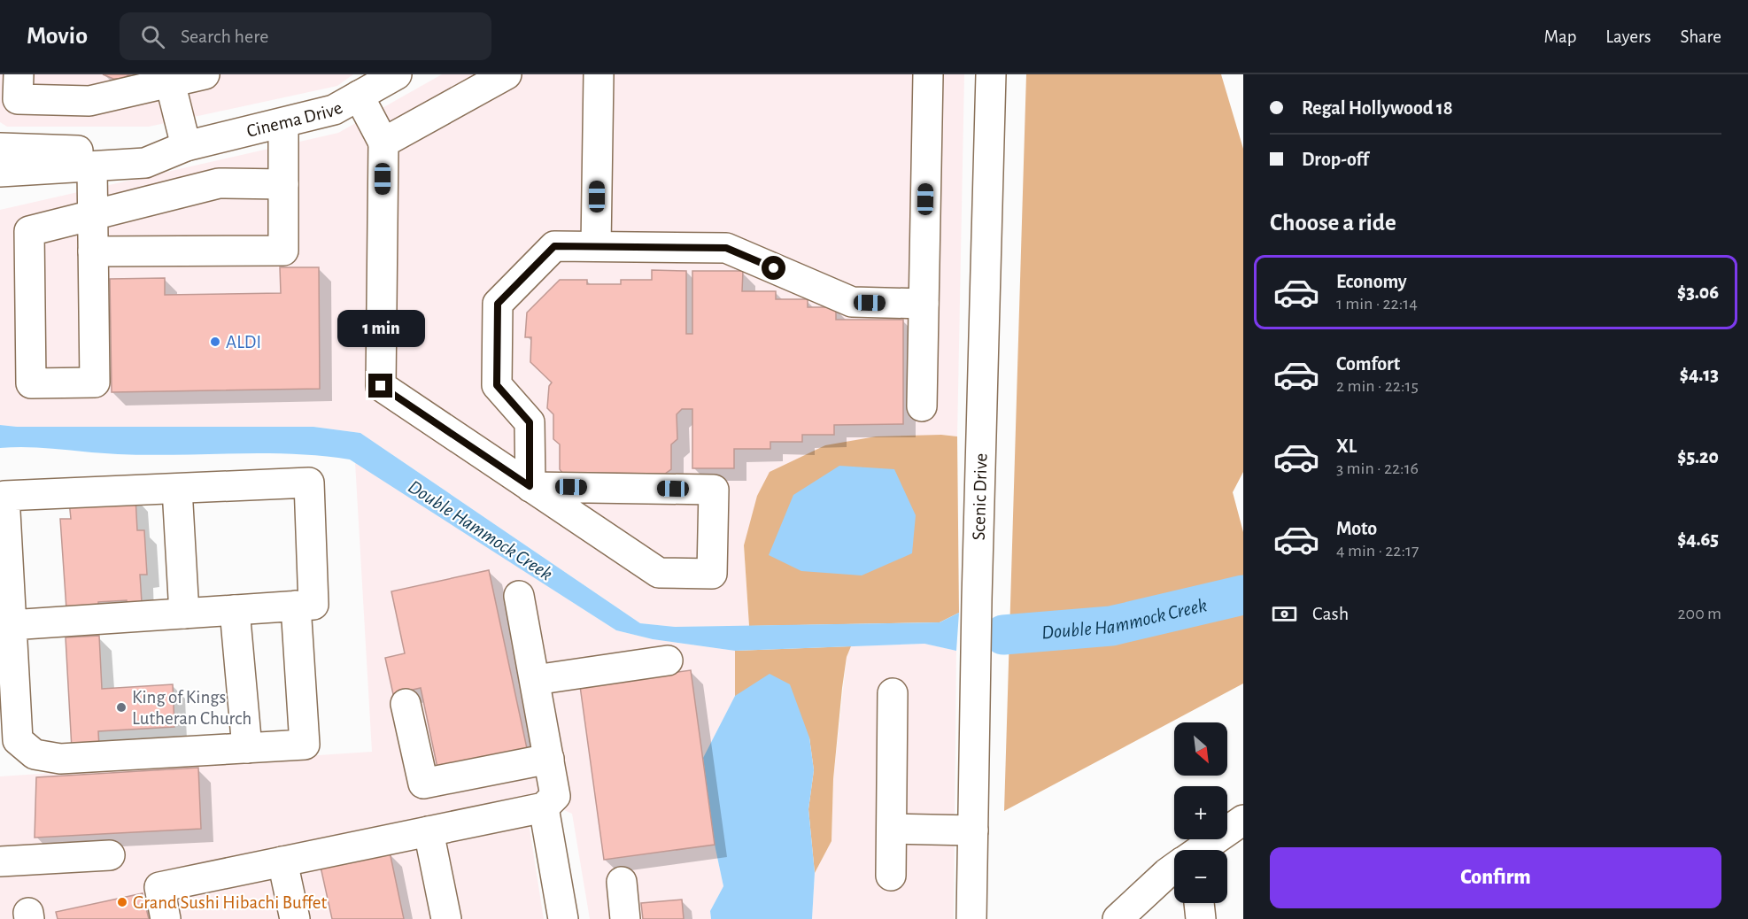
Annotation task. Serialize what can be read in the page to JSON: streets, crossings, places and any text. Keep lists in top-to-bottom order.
{
  "streets": {
    "street": ["Cinema Drive", "Scenic Drive"]
  },
  "water": ["Double Hammock Creek"],
  "places": ["ALDI", "King of Kings Lutheran Church", "Grand Sushi Hibachi Buffet"],
  "north": "bottom right",
  "page": {
    "header": "Movio",
    "search": "Search here",
    "nav": ["Map", "Layers", "Share"],
    "banner": ["Regal Hollywood 18", "Drop-off"],
    "heading": "Choose a ride",
    "list": [
      {
        "name": "Economy",
        "note": "1 min · 22:14",
        "value": "$3.06"
      },
      {
        "name": "Comfort",
        "note": "2 min · 22:15",
        "value": "$4.13"
      },
      {
        "name": "XL",
        "note": "3 min · 22:16",
        "value": "$5.20"
      },
      {
        "name": "Moto",
        "note": "4 min · 22:17",
        "value": "$4.65"
      }
    ],
    "bubble": "1 min",
    "pay": ["Cash", "200 m"],
    "map_buttons": ["+", "−"],
    "buttons": "Confirm"
  }
}
